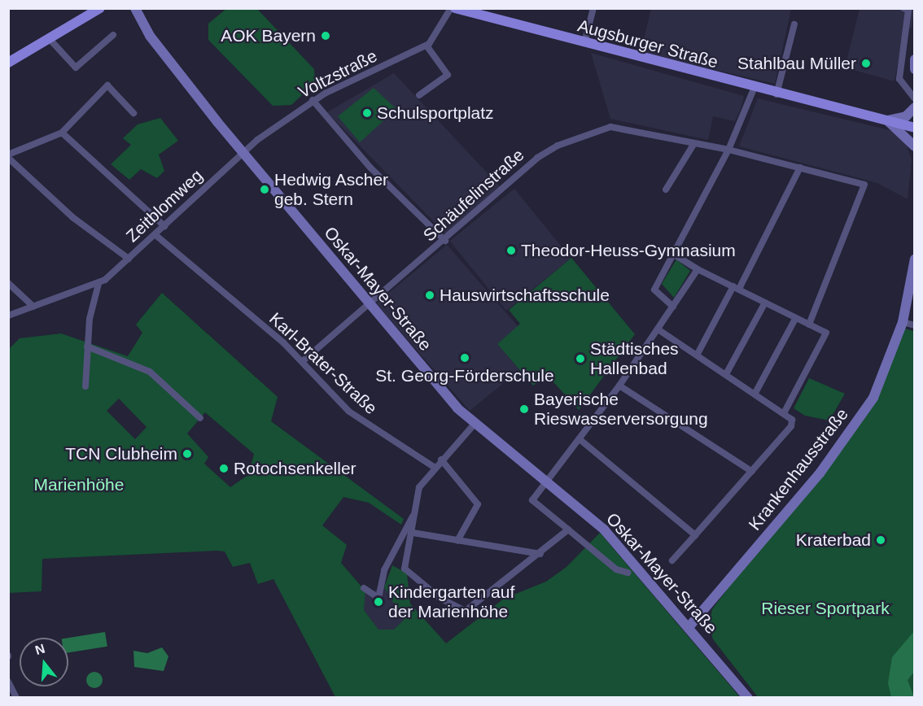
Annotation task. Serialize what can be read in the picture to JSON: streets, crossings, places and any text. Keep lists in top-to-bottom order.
{
  "streets": {
    "main road": ["Augsburger Straße", "Oskar-Mayer-Straße", "Krankenhausstraße"],
    "street": [
      "Voltzstraße",
      "Schäufelinstraße",
      "Zeitblomweg",
      "Karl-Brater-Straße"
    ]
  },
  "crossings": [
    ["Voltzstraße", "Zeitblomweg"],
    ["Voltzstraße", "Oskar-Mayer-Straße"],
    ["Schäufelinstraße", "Oskar-Mayer-Straße"],
    ["Schäufelinstraße", "Karl-Brater-Straße"],
    ["Zeitblomweg", "Oskar-Mayer-Straße"],
    ["Zeitblomweg", "Karl-Brater-Straße"],
    ["Oskar-Mayer-Straße", "Krankenhausstraße"]
  ],
  "parks": ["Marienhöhe", "Rieser Sportpark"],
  "places": [
    "AOK Bayern",
    "Stahlbau Müller",
    "Schulsportplatz",
    "Hedwig Ascher geb. Stern",
    "Theodor-Heuss-Gymnasium",
    "Hauswirtschaftsschule",
    "St. Georg-Förderschule",
    "Städtisches Hallenbad",
    "Bayerische Rieswasserversorgung",
    "TCN Clubheim",
    "Rotochsenkeller",
    "Kraterbad",
    "Kindergarten auf der Marienhöhe"
  ],
  "north": "top"
}
